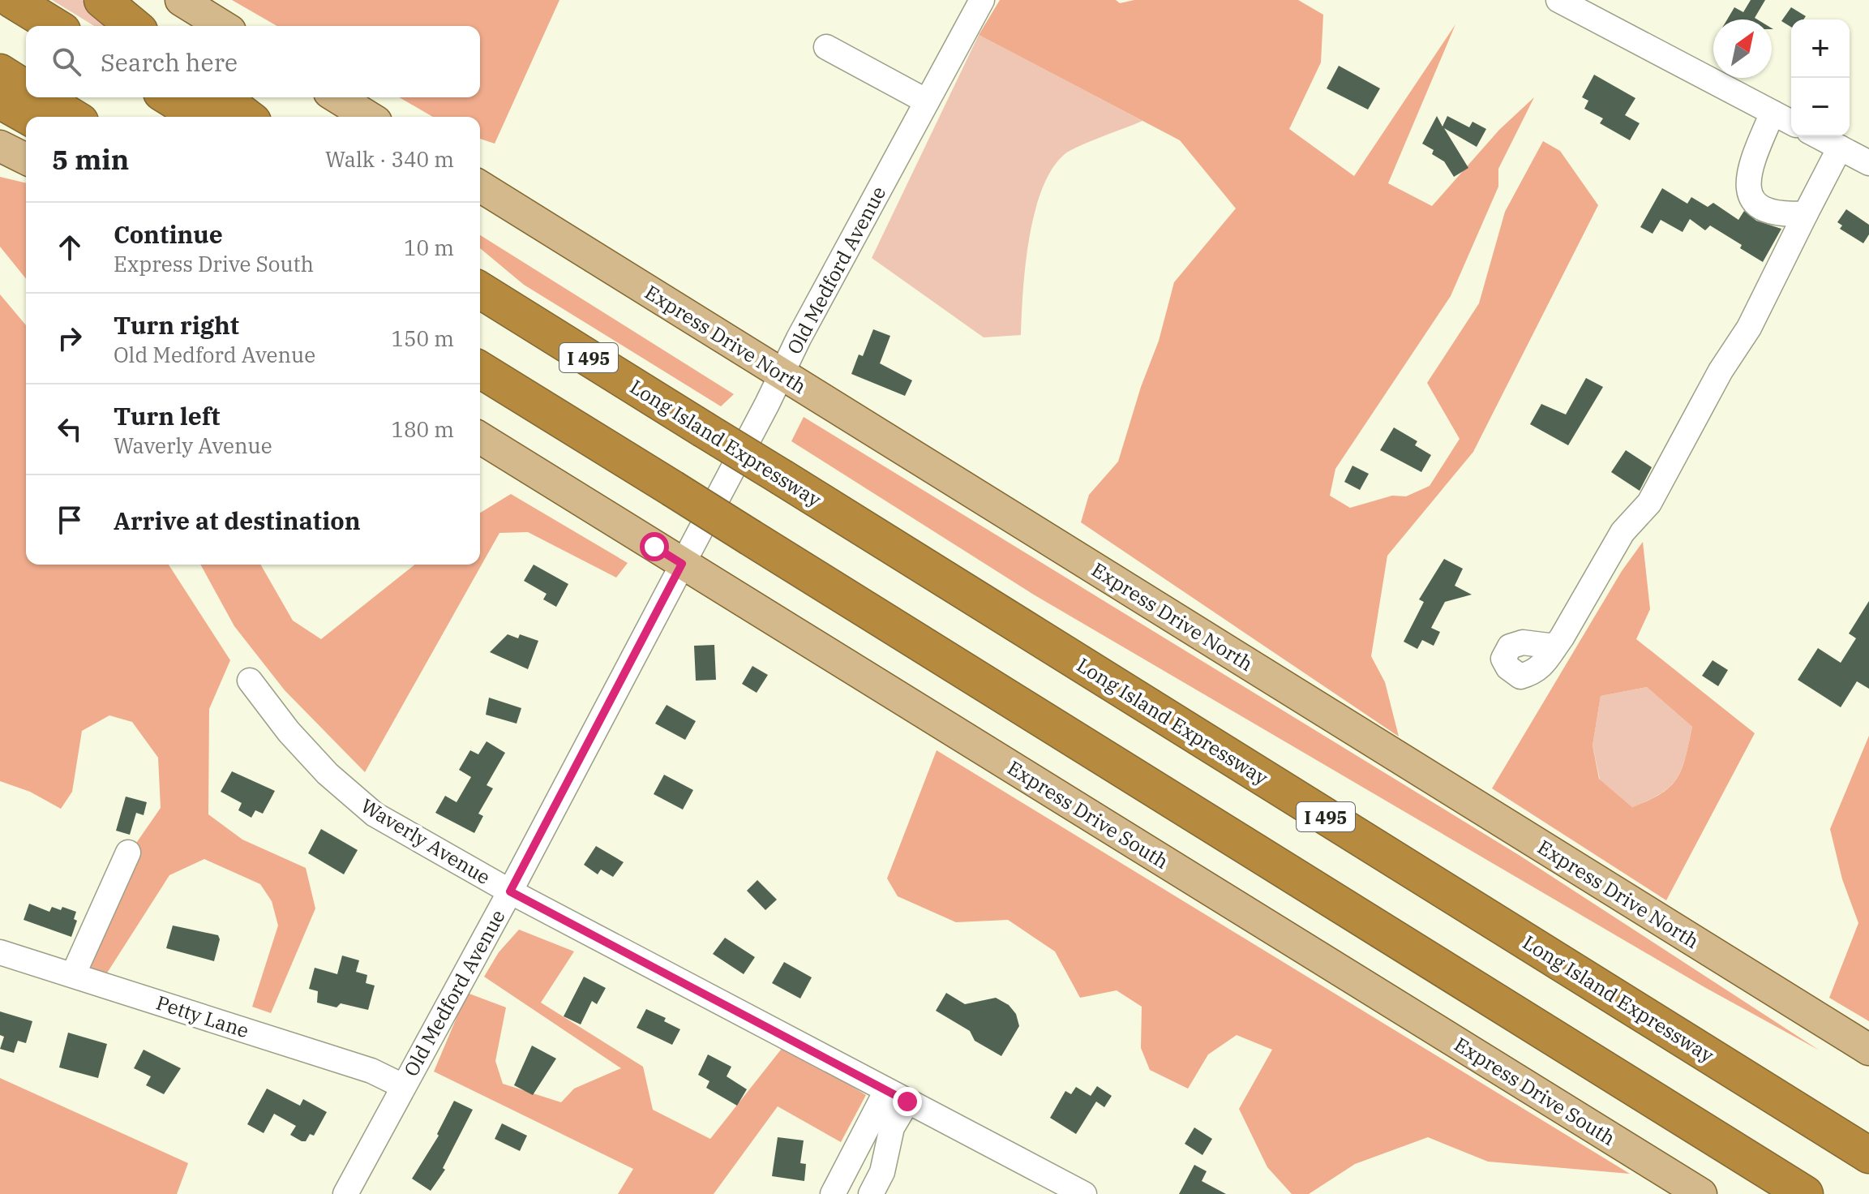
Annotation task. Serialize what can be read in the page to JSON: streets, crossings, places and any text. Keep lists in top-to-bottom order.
{
  "streets": {
    "highway": ["I 495", "Long Island Expressway"],
    "main road": ["Express Drive North", "Express Drive South"],
    "street": ["Old Medford Avenue", "Waverly Avenue", "Petty Lane"]
  },
  "crossings": [
    ["Old Medford Avenue", "Express Drive North"],
    ["Old Medford Avenue", "Express Drive South"],
    ["Old Medford Avenue", "Waverly Avenue"],
    ["Old Medford Avenue", "Petty Lane"]
  ],
  "north": "top right",
  "page": {
    "map_buttons": ["+", "−"],
    "search": "Search here",
    "heading": ["5 min", "Walk · 340 m"],
    "list": [
      ["Continue", "Express Drive South", "10 m"],
      ["Turn right", "Old Medford Avenue", "150 m"],
      ["Turn left", "Waverly Avenue", "180 m"],
      "Arrive at destination"
    ]
  }
}
